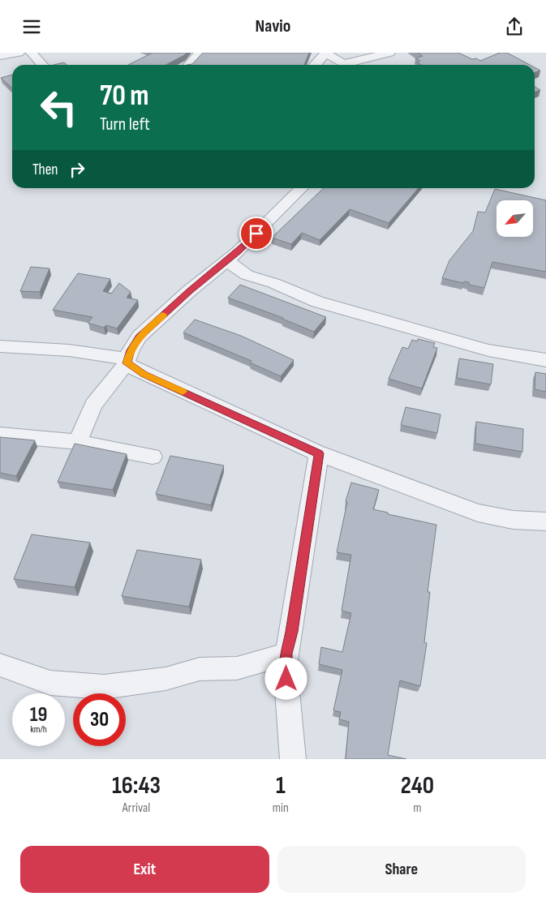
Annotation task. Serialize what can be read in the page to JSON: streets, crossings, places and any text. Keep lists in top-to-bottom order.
{
  "north": "bottom left",
  "page": {
    "header": "Navio",
    "turn": ["70 m", "Turn left"],
    "then": "Then",
    "speed": "19 km/h",
    "limit": "30",
    "eta": [
      "16:43",
      "Arrival",
      "1",
      "min",
      "240",
      "m"
    ],
    "buttons": ["Exit", "Share"]
  }
}
